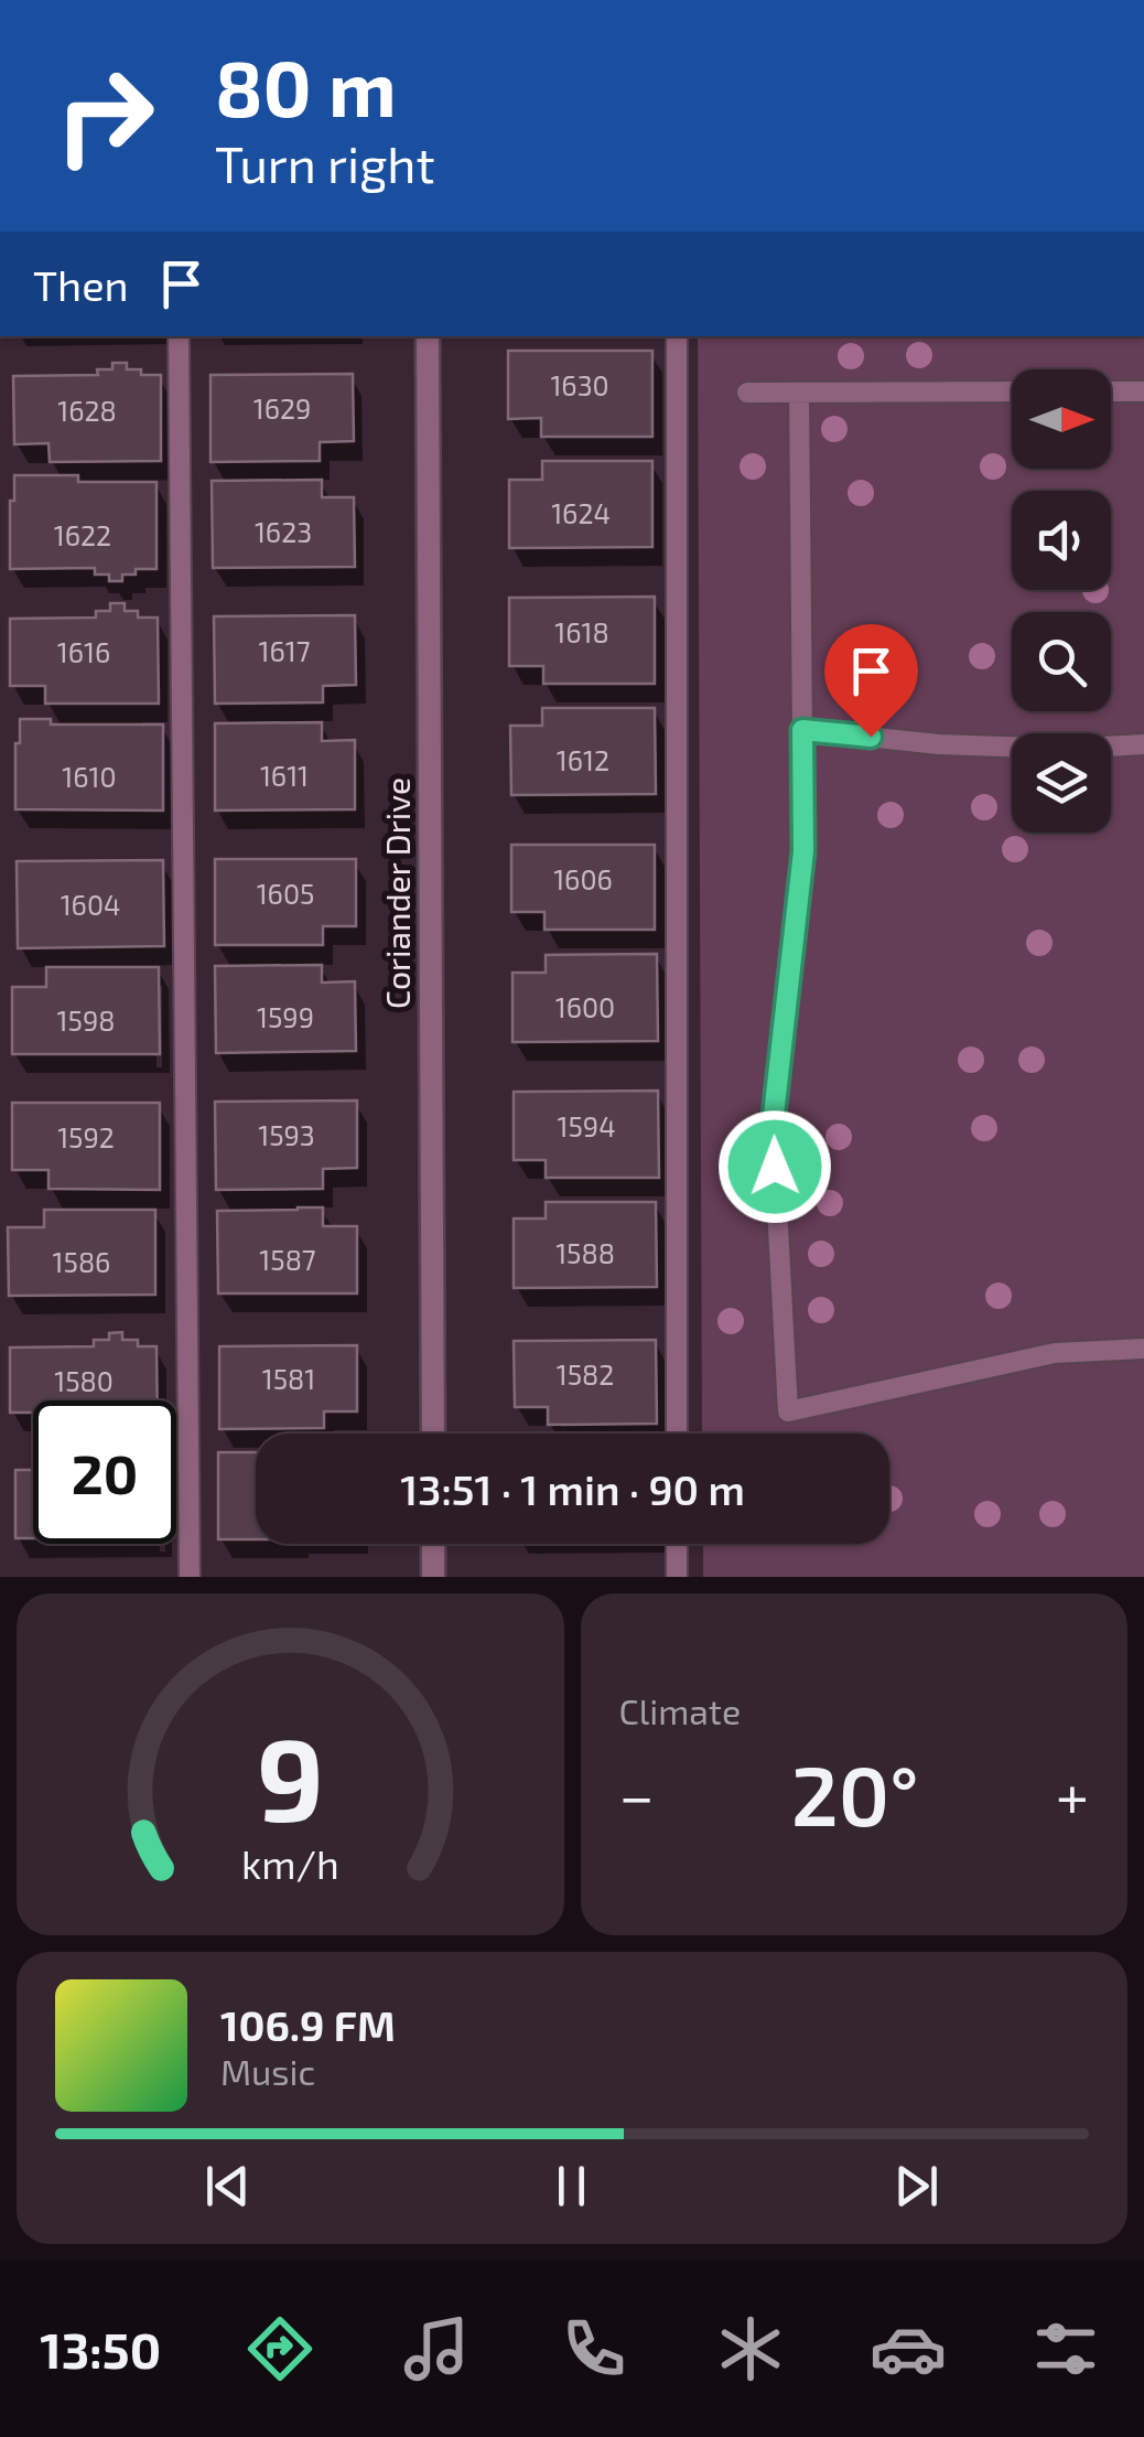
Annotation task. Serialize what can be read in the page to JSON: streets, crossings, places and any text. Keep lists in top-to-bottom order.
{
  "streets": {
    "street": ["Coriander Drive"]
  },
  "house_numbers": [
    "1630",
    "1629",
    "1628",
    "1624",
    "1623",
    "1622",
    "1618",
    "1617",
    "1616",
    "1612",
    "1611",
    "1610",
    "1606",
    "1605",
    "1604",
    "1600",
    "1599",
    "1598",
    "1594",
    "1593",
    "1592",
    "1588",
    "1587",
    "1586",
    "1582",
    "1581",
    "1580"
  ],
  "north": "right",
  "page": {
    "turn": ["80 m", "Turn right"],
    "then": "Then",
    "limit": "20",
    "trip": "13:51 · 1 min · 90 m",
    "tile": "Climate",
    "heat": ["−", "20°", "+"],
    "song": ["106.9 FM", "Music"],
    "tabs": "13:50",
    "gauge": ["9", "km/h"]
  }
}
